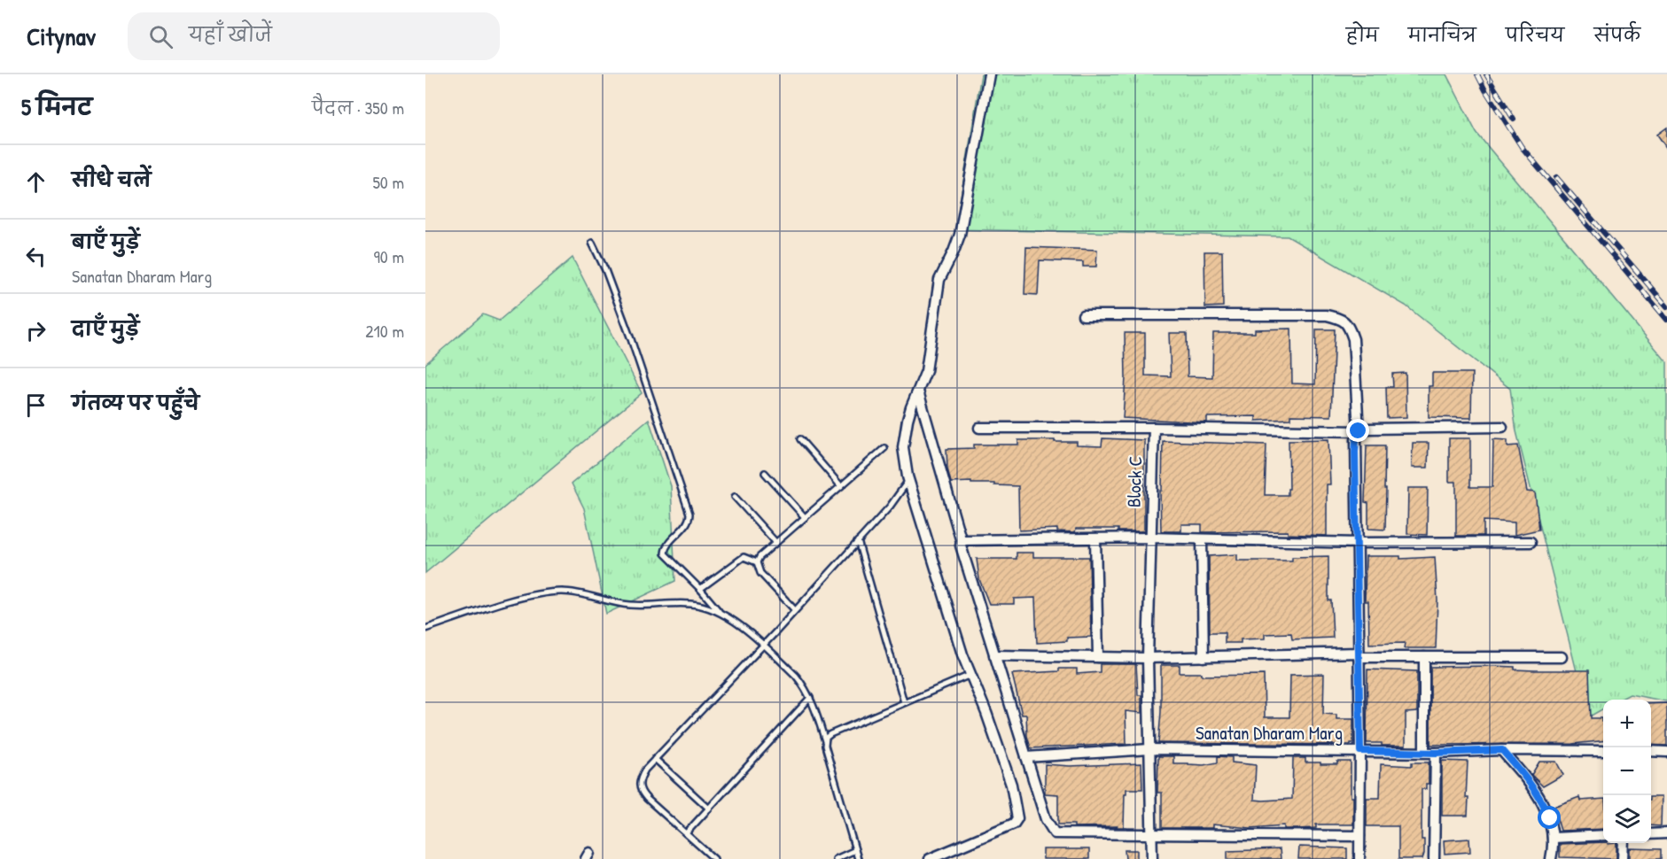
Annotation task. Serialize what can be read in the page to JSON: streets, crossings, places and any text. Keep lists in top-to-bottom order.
{
  "streets": {
    "street": ["Block C", "Sanatan Dharam Marg"]
  },
  "crossings": [
    ["Block C", "Sanatan Dharam Marg"]
  ],
  "page": {
    "header": "Citynav",
    "search": "यहाँ खोजें",
    "nav": [
      "होम",
      "मानचित्र",
      "परिचय",
      "संपर्क"
    ],
    "heading": ["5 मिनट", "पैदल · 350 m"],
    "list": [
      ["सीधे चलें", "50 m"],
      ["बाएँ मुड़ें", "Sanatan Dharam Marg", "90 m"],
      ["दाएँ मुड़ें", "210 m"],
      "गंतव्य पर पहुँचे"
    ],
    "map_buttons": ["+", "−"]
  }
}
